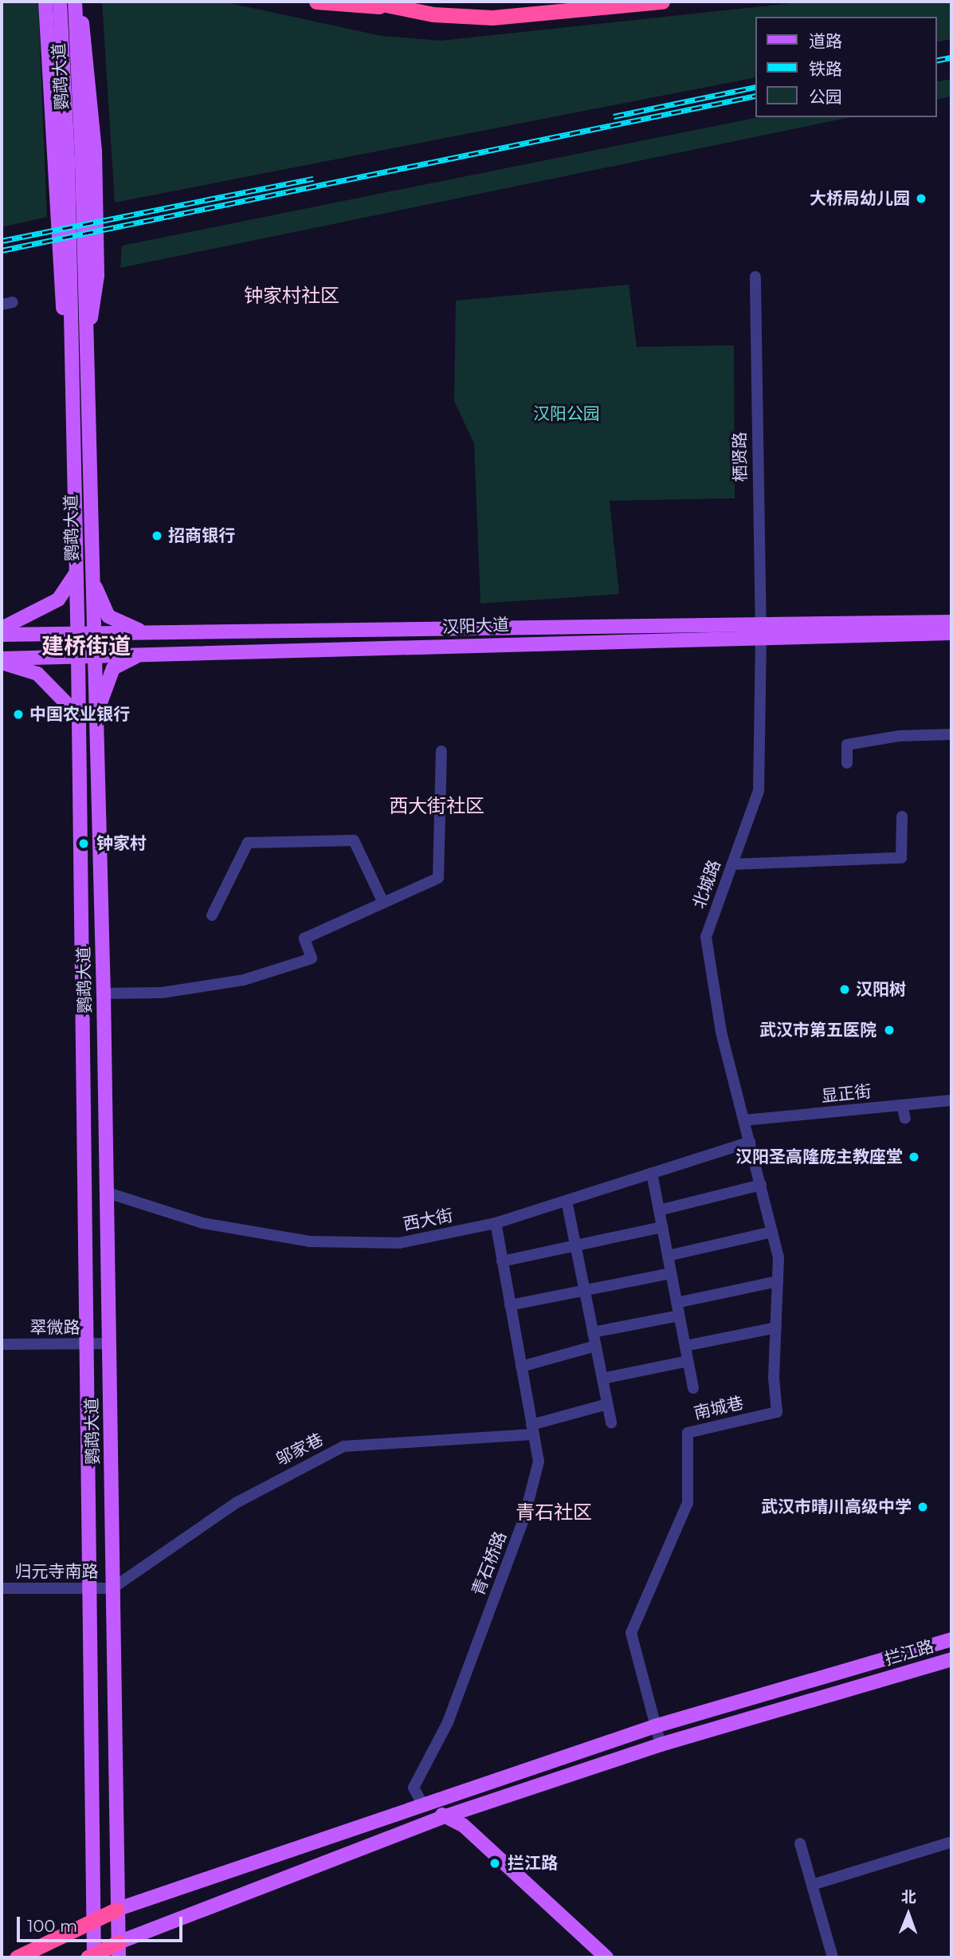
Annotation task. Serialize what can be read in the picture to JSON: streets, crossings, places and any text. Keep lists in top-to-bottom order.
{
  "streets": {
    "main road": ["鹦鹉大道", "汉阳大道", "拦江路"],
    "street": [
      "栖贤路",
      "北城路",
      "显正街",
      "西大街",
      "翠微路",
      "南城巷",
      "邬家巷",
      "青石桥路",
      "归元寺南路"
    ]
  },
  "crossings": [
    ["鹦鹉大道", "汉阳大道"],
    ["鹦鹉大道", "西大街"],
    ["鹦鹉大道", "翠微路"],
    ["鹦鹉大道", "邬家巷"],
    ["鹦鹉大道", "归元寺南路"],
    ["鹦鹉大道", "拦江路"],
    ["栖贤路", "汉阳大道"],
    ["栖贤路", "北城路"],
    ["汉阳大道", "北城路"],
    ["北城路", "显正街"],
    ["北城路", "西大街"],
    ["北城路", "南城巷"],
    ["西大街", "南城巷"],
    ["西大街", "青石桥路"],
    ["南城巷", "拦江路"],
    ["邬家巷", "青石桥路"],
    ["邬家巷", "归元寺南路"],
    ["青石桥路", "拦江路"]
  ],
  "districts": [
    "钟家村社区",
    "建桥街道",
    "西大街社区",
    "青石社区"
  ],
  "parks": ["汉阳公园"],
  "places": [
    "大桥局幼儿园",
    "招商银行",
    "中国农业银行",
    "钟家村",
    "汉阳树",
    "武汉市第五医院",
    "汉阳圣高隆庞主教座堂",
    "武汉市晴川高级中学",
    "拦江路"
  ],
  "legend": ["道路", "铁路", "公园"],
  "scale_bar": "100 m",
  "north": "top"
}
